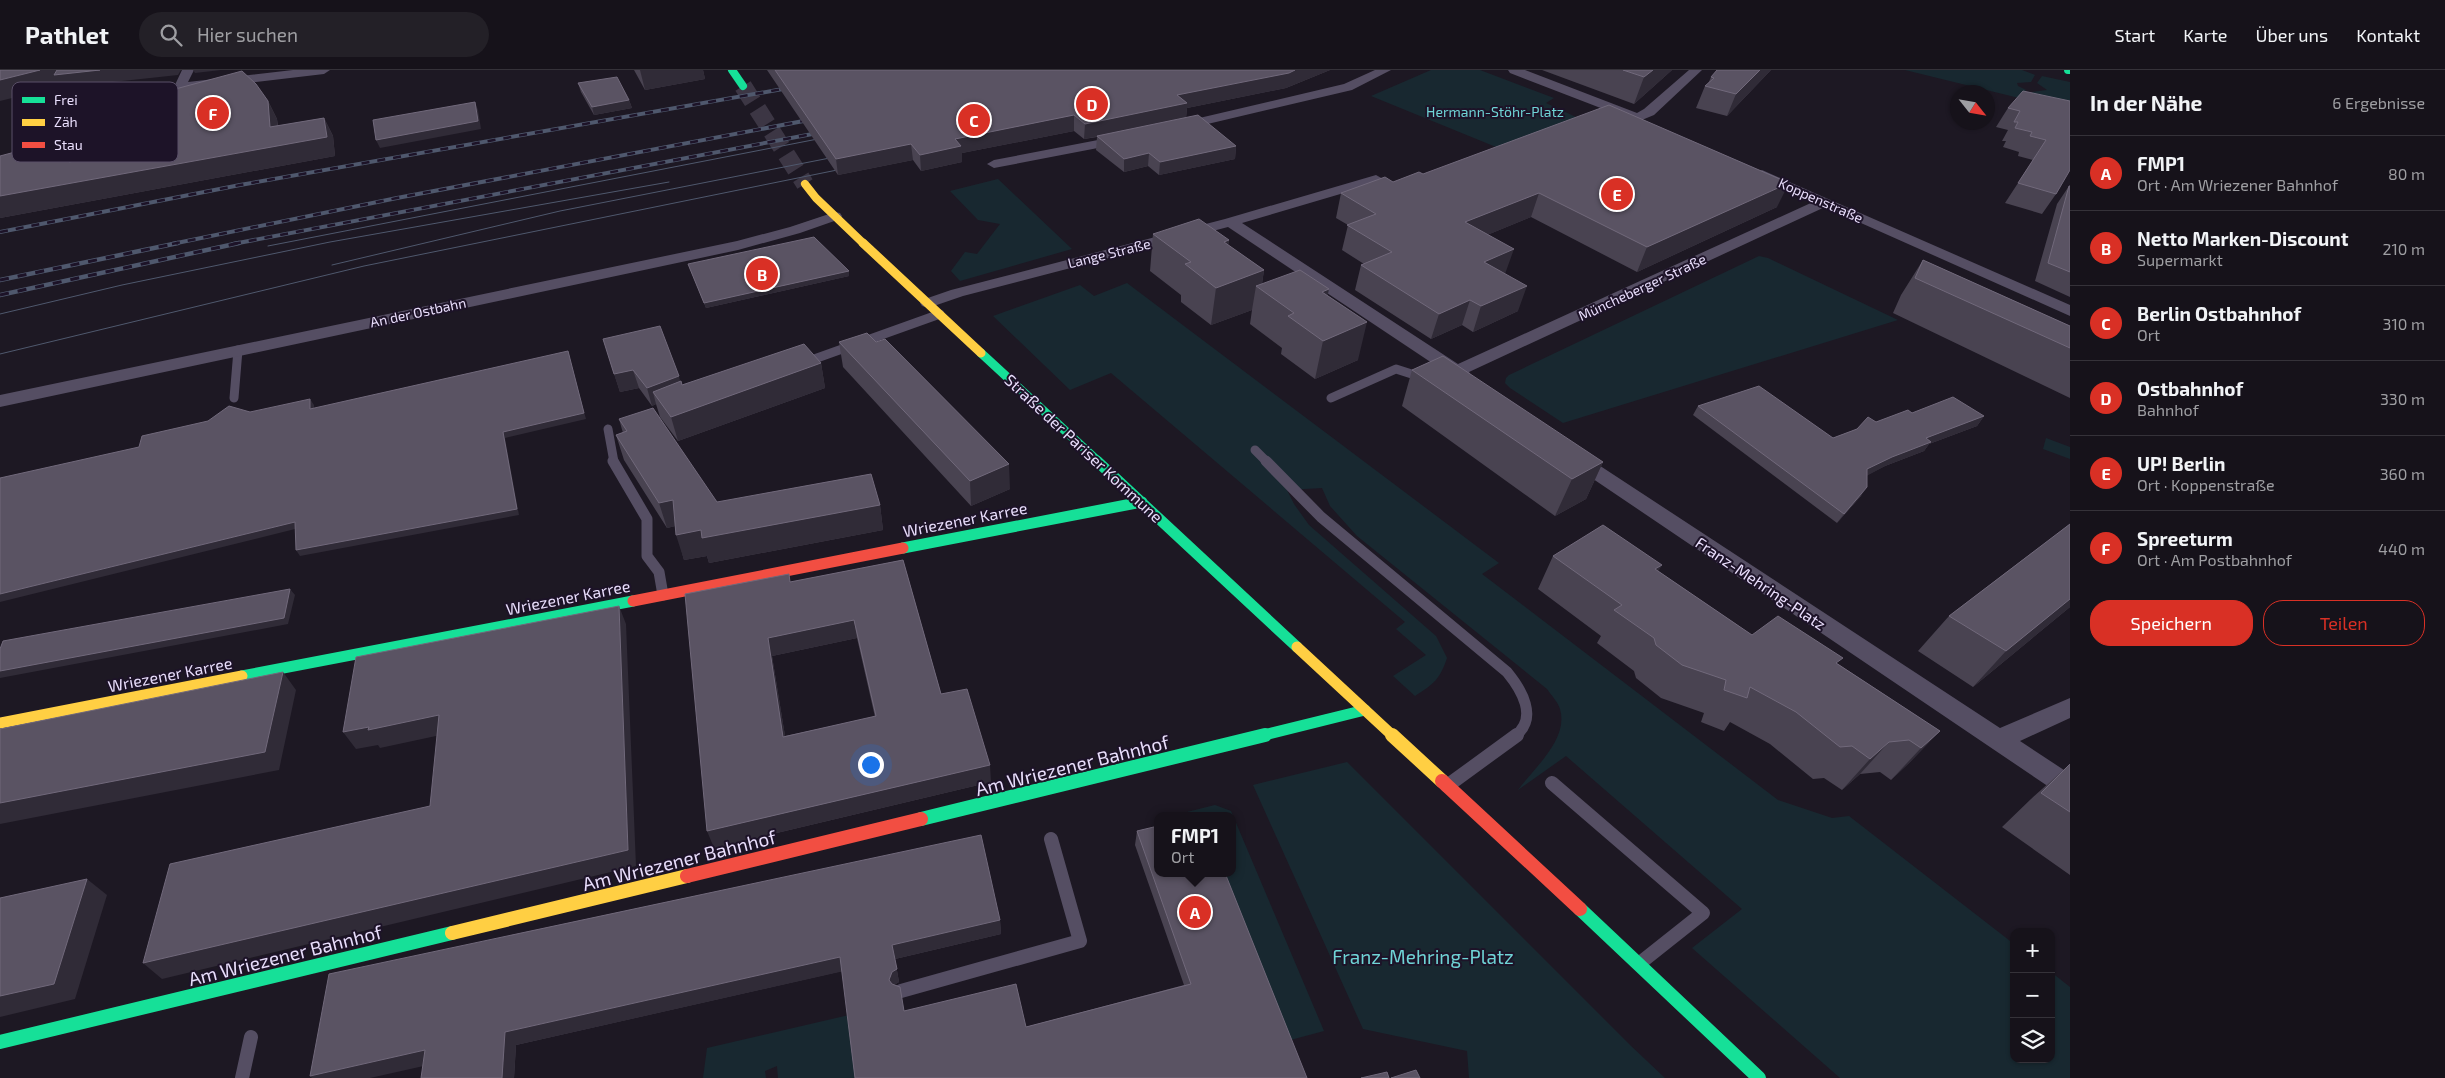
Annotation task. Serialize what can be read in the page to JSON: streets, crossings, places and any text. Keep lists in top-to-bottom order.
{
  "streets": {
    "street": [
      "Koppenstraße",
      "Lange Straße",
      "Müncheberger Straße",
      "An der Ostbahn",
      "Straße der Pariser Kommune",
      "Wriezener Karree",
      "Franz-Mehring-Platz",
      "Am Wriezener Bahnhof"
    ]
  },
  "crossings": [
    ["Koppenstraße", "Müncheberger Straße"],
    ["Lange Straße", "Straße der Pariser Kommune"],
    ["An der Ostbahn", "Straße der Pariser Kommune"],
    ["Straße der Pariser Kommune", "Wriezener Karree"],
    ["Straße der Pariser Kommune", "Am Wriezener Bahnhof"]
  ],
  "parks": ["Hermann-Stöhr-Platz", "Franz-Mehring-Platz"],
  "legend": ["Frei", "Zäh", "Stau"],
  "north": "bottom right",
  "page": {
    "header": "Pathlet",
    "search": "Hier suchen",
    "nav": [
      "Start",
      "Karte",
      "Über uns",
      "Kontakt"
    ],
    "heading": ["In der Nähe", "6 Ergebnisse"],
    "pins": [
      "D",
      "F",
      "C",
      "E",
      "B",
      "A"
    ],
    "list": [
      {
        "mark": "A",
        "name": "FMP1",
        "note": "Ort · Am Wriezener Bahnhof",
        "value": "80 m"
      },
      {
        "mark": "B",
        "name": "Netto Marken-Discount",
        "note": "Supermarkt",
        "value": "210 m"
      },
      {
        "mark": "C",
        "name": "Berlin Ostbahnhof",
        "note": "Ort",
        "value": "310 m"
      },
      {
        "mark": "D",
        "name": "Ostbahnhof",
        "note": "Bahnhof",
        "value": "330 m"
      },
      {
        "mark": "E",
        "name": "UP! Berlin",
        "note": "Ort · Koppenstraße",
        "value": "360 m"
      },
      {
        "mark": "F",
        "name": "Spreeturm",
        "note": "Ort · Am Postbahnhof",
        "value": "440 m"
      }
    ],
    "buttons": ["Speichern", "Teilen"],
    "popup": ["FMP1", "Ort"],
    "map_buttons": ["+", "−"]
  }
}
